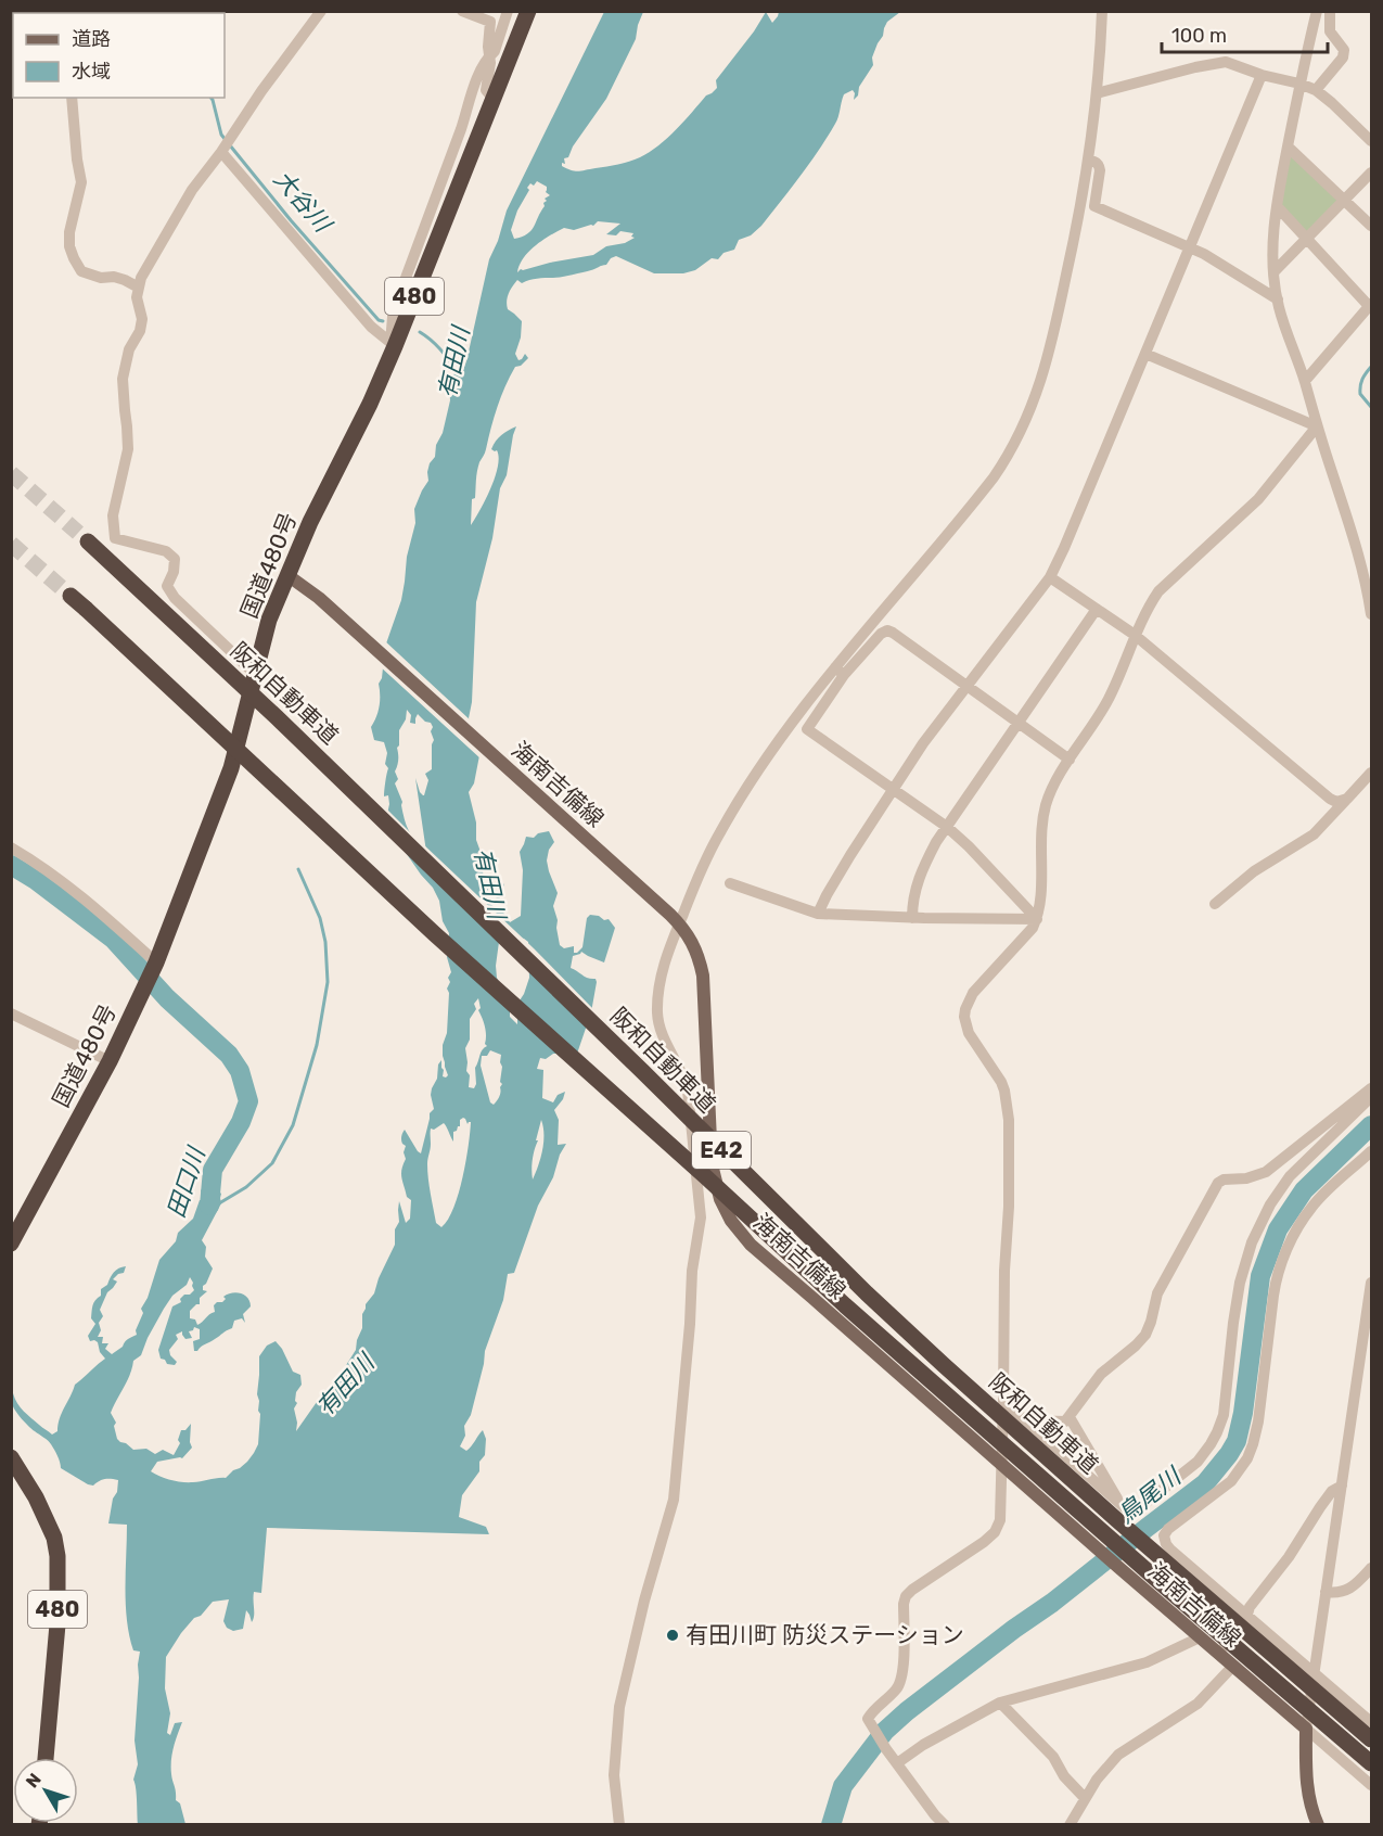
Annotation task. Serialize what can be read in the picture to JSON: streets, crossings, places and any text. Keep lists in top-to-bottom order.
{
  "streets": {
    "highway": [
      "480",
      "国道480号",
      "阪和自動車道",
      "E42"
    ],
    "main road": ["海南吉備線"]
  },
  "crossings": [
    ["国道480号", "海南吉備線"]
  ],
  "water": [
    "大谷川",
    "有田川",
    "田口川",
    "鳥尾川"
  ],
  "places": ["有田川町 防災ステーション"],
  "legend": ["道路", "水域"],
  "scale_bar": "100 m",
  "north": "top left"
}
